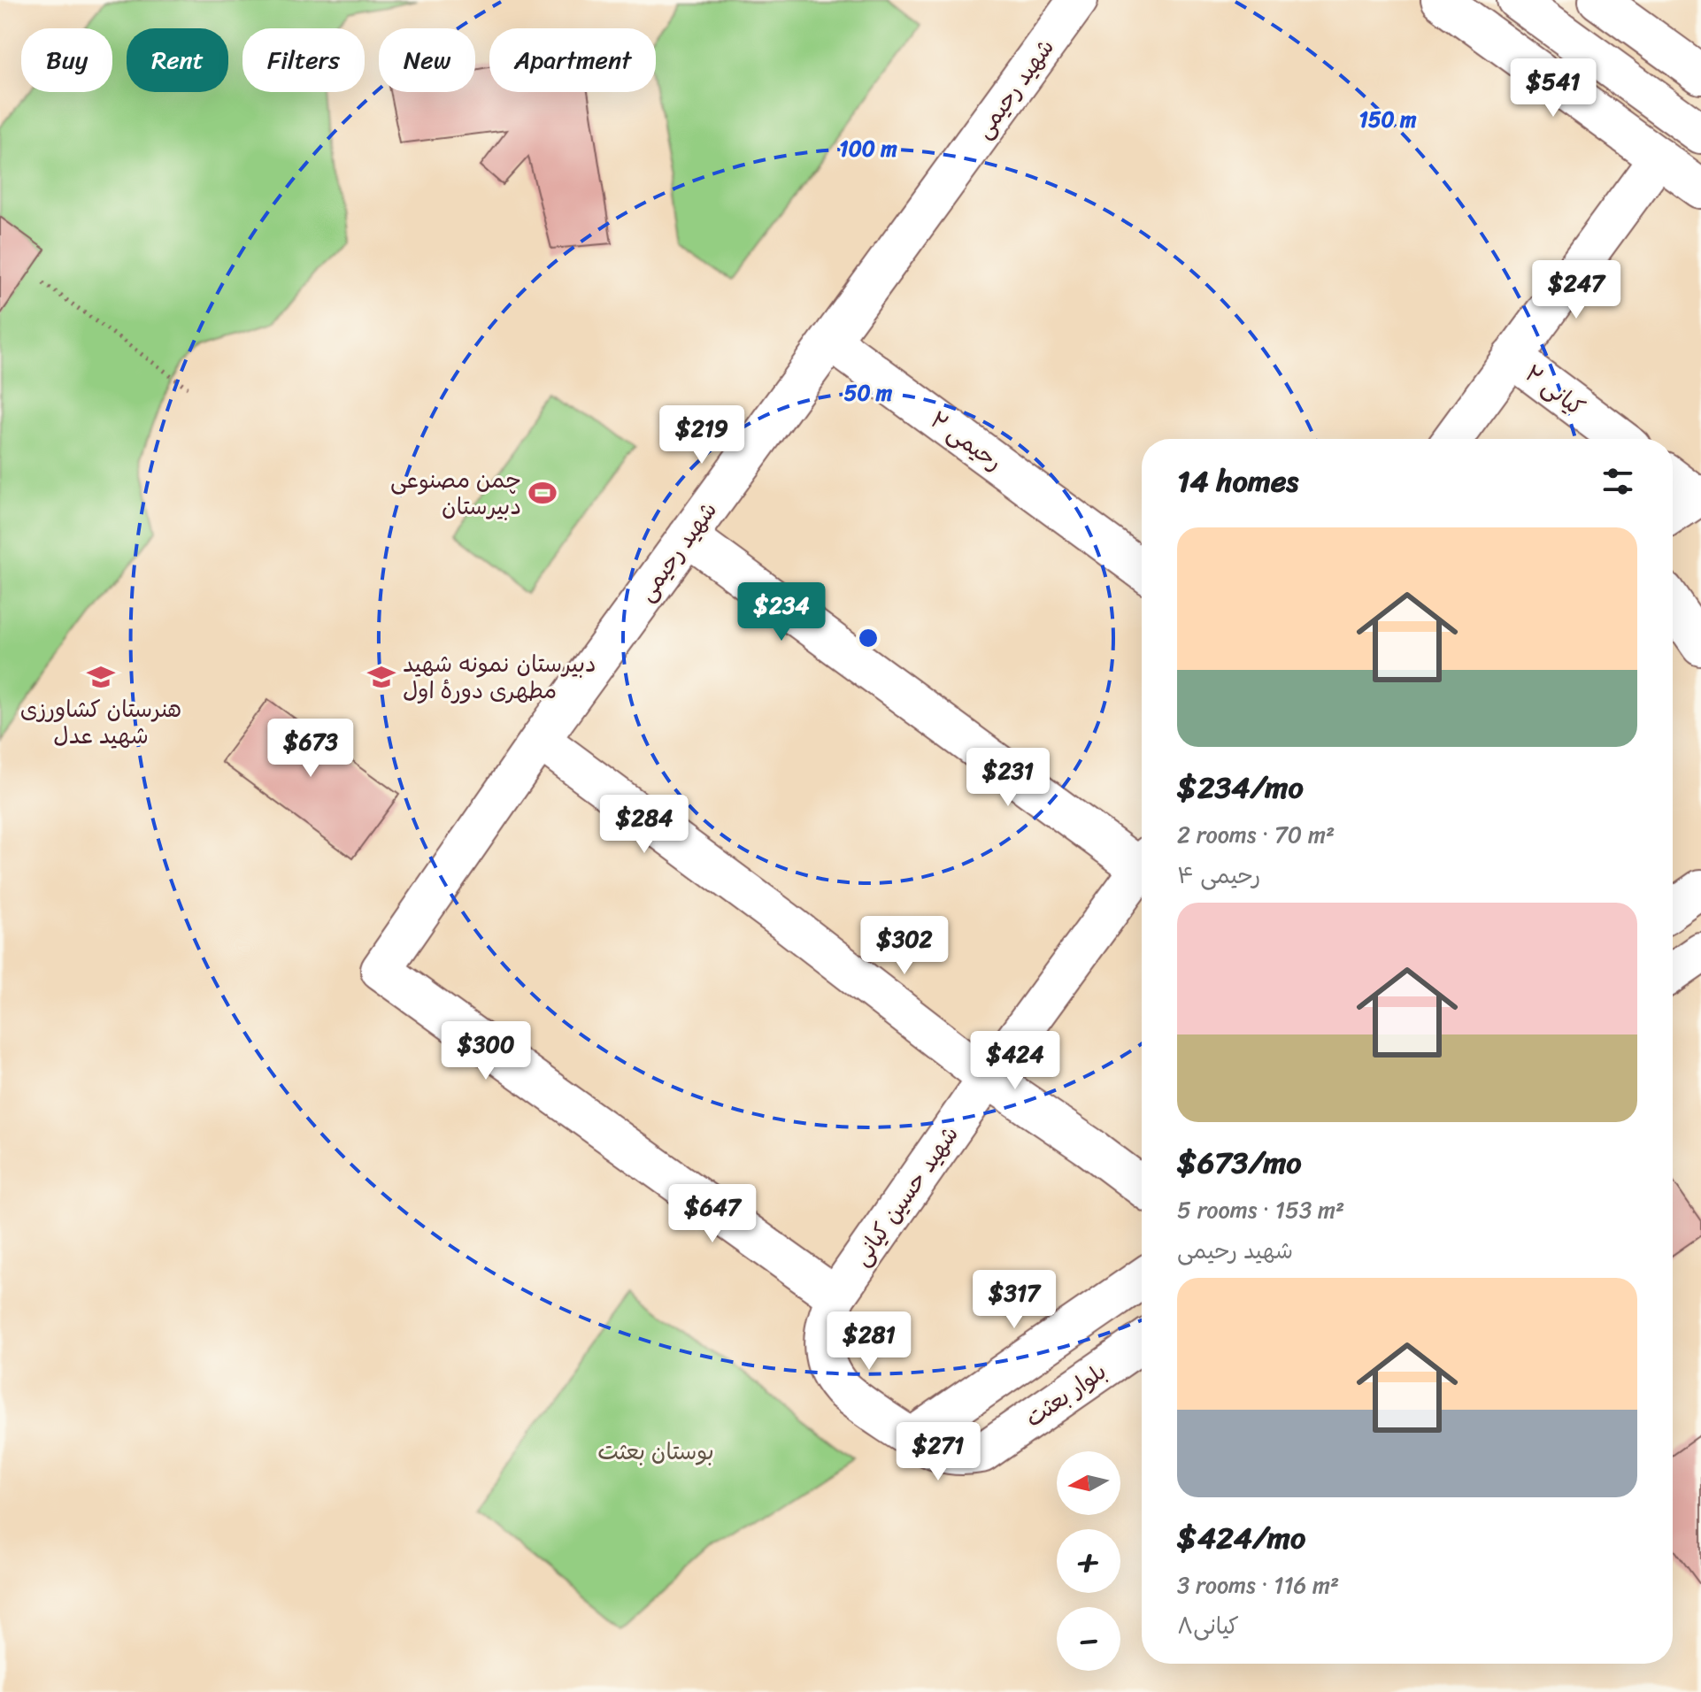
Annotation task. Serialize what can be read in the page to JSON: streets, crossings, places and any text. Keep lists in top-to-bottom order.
{
  "streets": {
    "street": [
      "شهید رحیمی",
      "کیانی ۲",
      "رحیمی ۲",
      "شهید حسین کیانی",
      "بلوار بعثت"
    ]
  },
  "crossings": [
    ["شهید رحیمی", "رحیمی ۲"],
    ["شهید رحیمی", "شهید حسین کیانی"],
    ["شهید حسین کیانی", "بلوار بعثت"]
  ],
  "parks": ["بوستان بعثت"],
  "places": {
    "sports": ["چمن مصنوعی دبیرستان"],
    "school or university": ["هنرستان کشاورزی شهید عدل", "دبیرستان نمونه شهید مطهری دورهٔ اول"]
  },
  "north": "left",
  "page": {
    "chip": [
      "Buy",
      "Rent",
      "Filters",
      "New",
      "Apartment"
    ],
    "price": [
      "$541",
      "$247",
      "$219",
      "$234",
      "$673",
      "$231",
      "$284",
      "$302",
      "$300",
      "$424",
      "$647",
      "$317",
      "$281",
      "$271"
    ],
    "heading": "14 homes",
    "list": [
      {
        "name": "$234/mo",
        "note": "2 rooms · 70 m² · رحیمی ۴"
      },
      {
        "name": "$673/mo",
        "note": "5 rooms · 153 m² · شهید رحیمی"
      },
      {
        "name": "$424/mo",
        "note": "3 rooms · 116 m² · کیانی۸"
      }
    ],
    "map_buttons": ["+", "−"]
  },
  "rings": ["150 m", "100 m", "50 m"]
}
